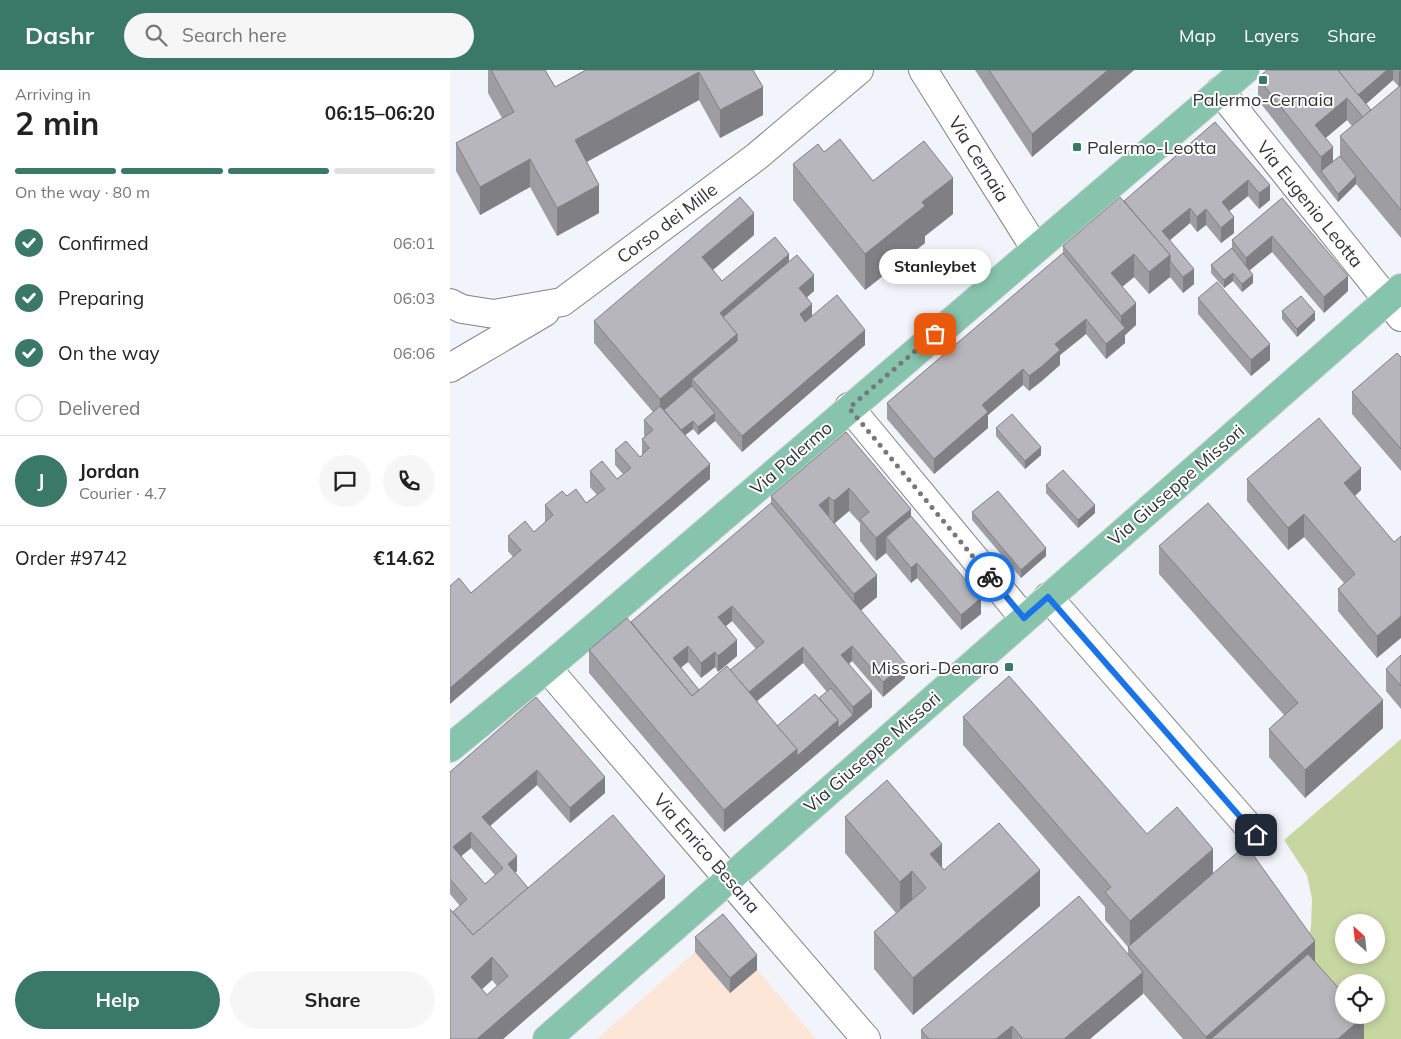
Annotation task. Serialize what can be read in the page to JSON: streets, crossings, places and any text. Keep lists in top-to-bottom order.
{
  "streets": {
    "main road": ["Via Palermo", "Via Giuseppe Missori"],
    "street": [
      "Via Cernaia",
      "Via Eugenio Leotta",
      "Corso dei Mille",
      "Via Enrico Besana"
    ]
  },
  "crossings": [
    ["Via Cernaia", "Via Palermo"],
    ["Via Eugenio Leotta", "Via Palermo"],
    ["Via Eugenio Leotta", "Via Giuseppe Missori"],
    ["Via Palermo", "Via Enrico Besana"],
    ["Via Giuseppe Missori", "Via Enrico Besana"]
  ],
  "places": {
    "transit": ["Palermo-Cernaia", "Palermo-Leotta", "Missori-Denaro"],
    "other": ["Stanleybet"]
  },
  "north": "top left",
  "page": {
    "header": "Dashr",
    "search": "Search here",
    "nav": ["Map", "Layers", "Share"],
    "heading": ["2 min", "Arriving in", "06:15–06:20"],
    "panel": [
      "Jordan",
      "Courier · 4.7",
      "Order #9742",
      "€14.62"
    ],
    "bar": "On the way · 80 m",
    "list": [
      ["Confirmed", "06:01"],
      ["Preparing", "06:03"],
      ["On the way", "06:06"],
      "Delivered"
    ],
    "bubble": "Stanleybet",
    "round": "J",
    "buttons": ["Help", "Share"]
  }
}
